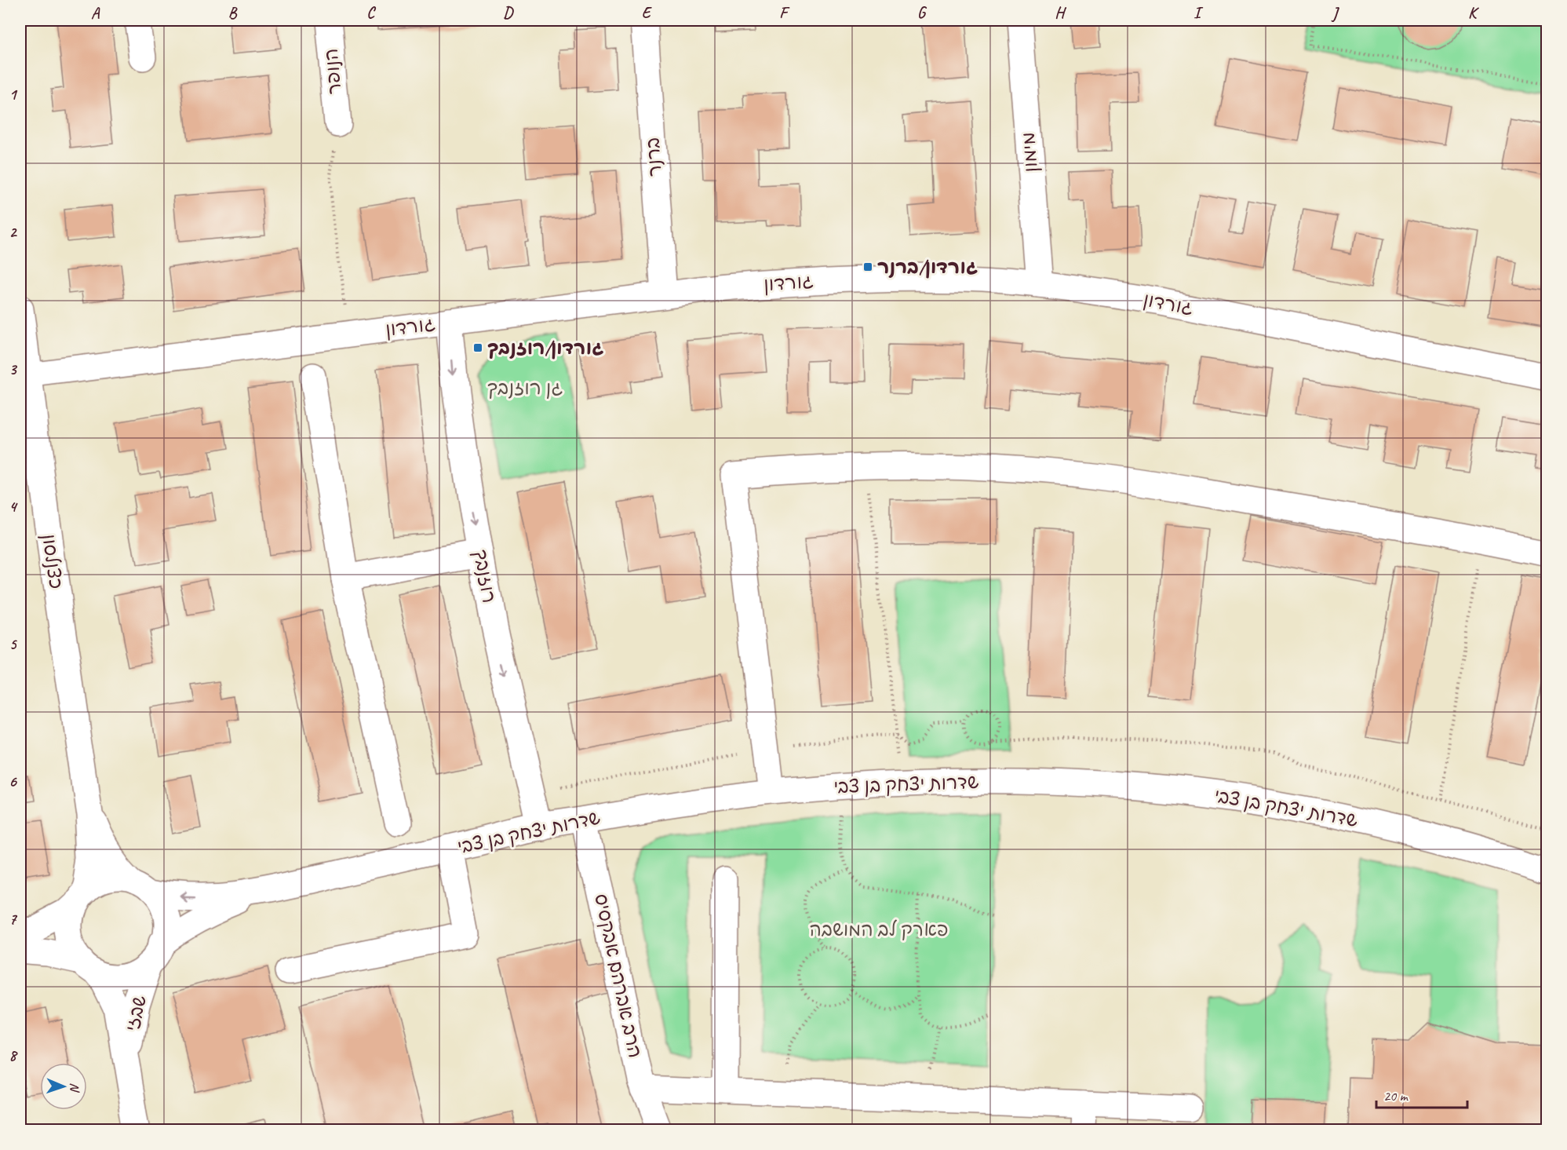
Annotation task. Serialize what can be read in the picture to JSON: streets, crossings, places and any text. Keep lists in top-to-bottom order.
{
  "streets": {
    "street": [
      "הנופר",
      "מימון",
      "ברנר",
      "גורדון",
      "כצנלסון",
      "רוזנבך",
      "שדרות יצחק בן צבי",
      "הרב אברהם אבקסיס",
      "שבזי"
    ]
  },
  "crossings": [
    ["מימון", "גורדון"],
    ["ברנר", "גורדון"],
    ["גורדון", "כצנלסון"],
    ["גורדון", "רוזנבך"],
    ["כצנלסון", "שדרות יצחק בן צבי"],
    ["כצנלסון", "שבזי"],
    ["רוזנבך", "שדרות יצחק בן צבי"],
    ["שדרות יצחק בן צבי", "הרב אברהם אבקסיס"],
    ["שדרות יצחק בן צבי", "שבזי"]
  ],
  "parks": ["גן רוזנבך", "פארק לב המושבה"],
  "places": {
    "transit": ["גורדון/ברנר", "גורדון/רוזנבך"]
  },
  "scale_bar": "20 m",
  "north": "right",
  "grid": {
    "columns": [
      "A",
      "B",
      "C",
      "D",
      "E",
      "F",
      "G",
      "H",
      "I",
      "J",
      "K"
    ],
    "rows": [
      "1",
      "2",
      "3",
      "4",
      "5",
      "6",
      "7",
      "8"
    ]
  }
}
